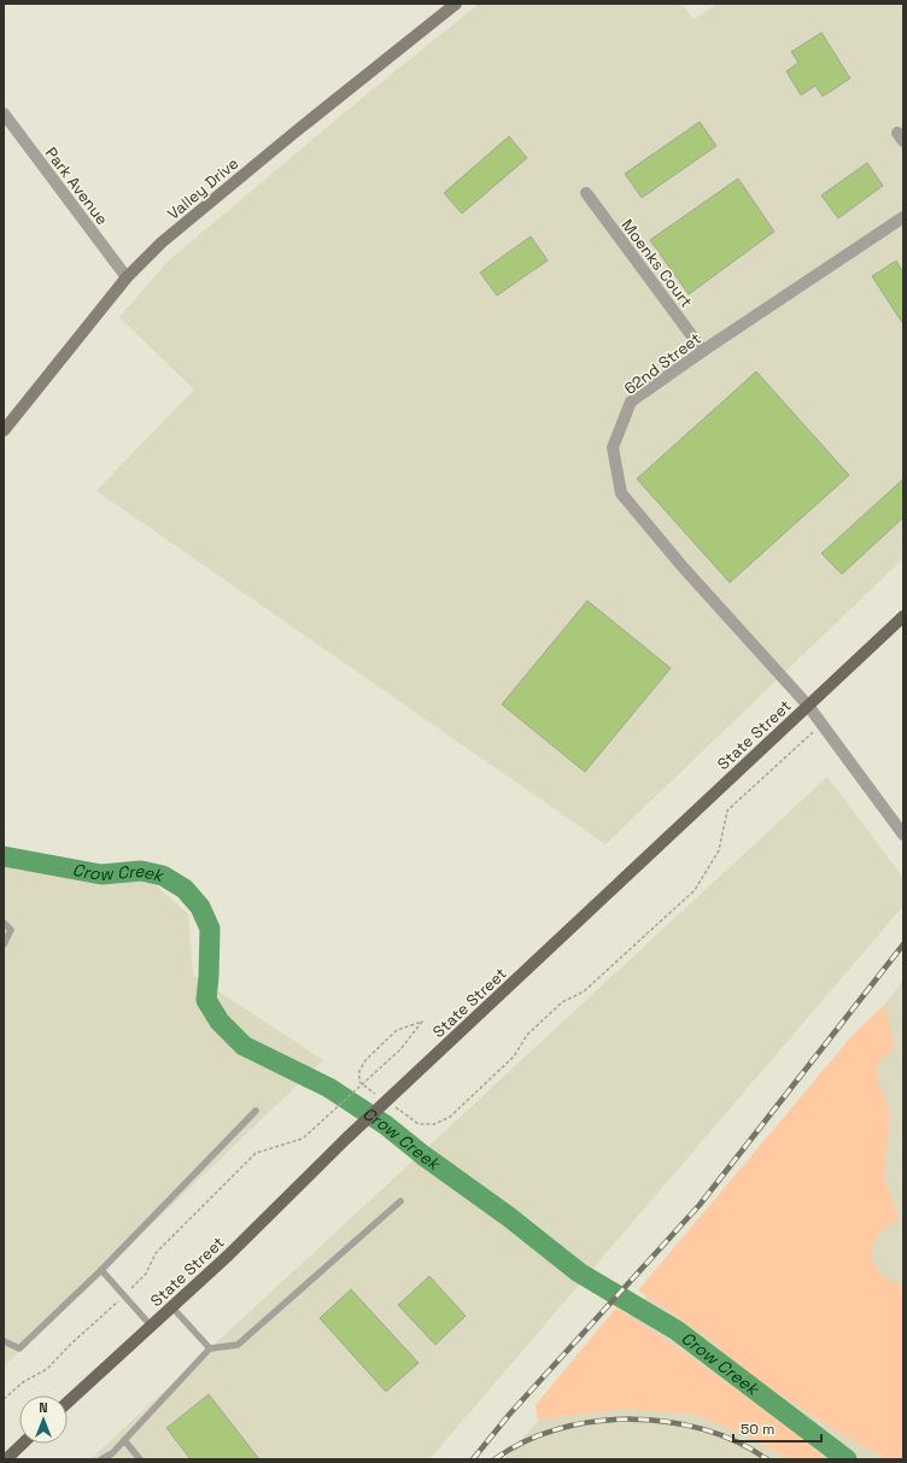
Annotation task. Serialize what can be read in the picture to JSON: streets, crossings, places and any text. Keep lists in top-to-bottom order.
{
  "streets": {
    "main road": ["State Street"],
    "street": [
      "Park Avenue",
      "Valley Drive",
      "Moenks Court",
      "62nd Street"
    ]
  },
  "crossings": [
    ["Park Avenue", "Valley Drive"],
    ["Moenks Court", "62nd Street"],
    ["62nd Street", "State Street"]
  ],
  "water": ["Crow Creek"],
  "scale_bar": "50 m",
  "north": "top"
}
